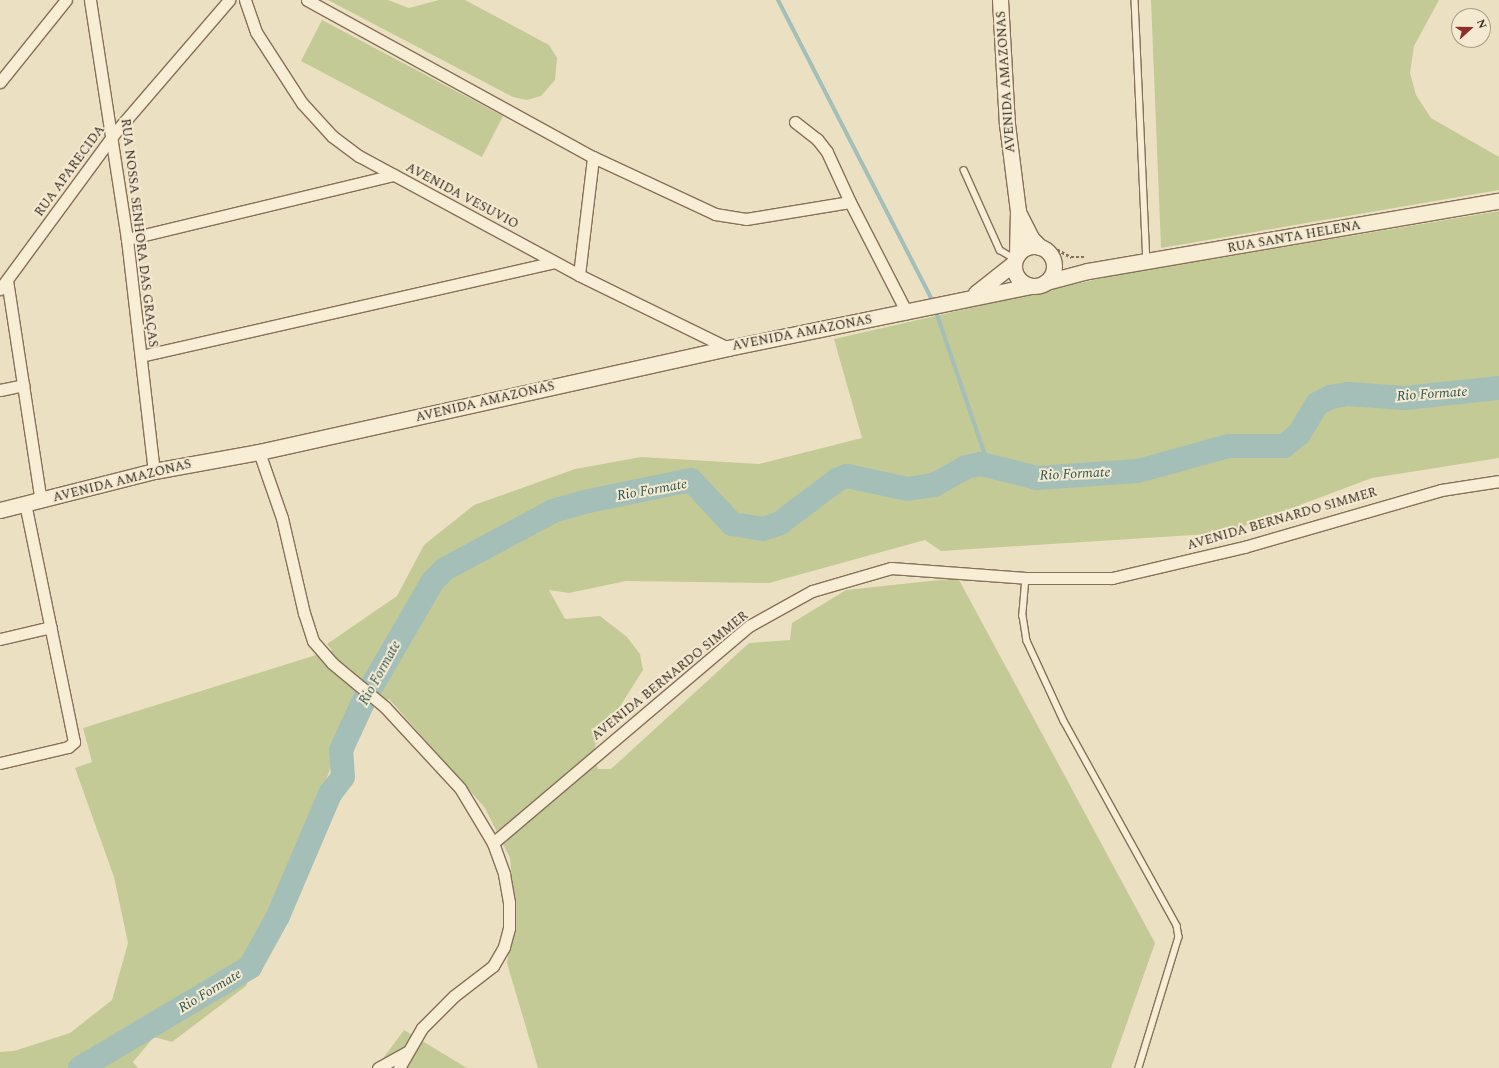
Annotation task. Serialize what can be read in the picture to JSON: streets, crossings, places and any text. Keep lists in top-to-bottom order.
{
  "streets": {
    "street": [
      "AVENIDA AMAZONAS",
      "RUA APARECIDA",
      "AVENIDA VESUVIO",
      "RUA NOSSA SENHORA DAS GRAÇAS",
      "RUA SANTA HELENA",
      "AVENIDA BERNARDO SIMMER"
    ]
  },
  "crossings": [
    ["AVENIDA AMAZONAS", "AVENIDA VESUVIO"],
    ["AVENIDA AMAZONAS", "RUA NOSSA SENHORA DAS GRAÇAS"],
    ["AVENIDA AMAZONAS", "RUA SANTA HELENA"],
    ["RUA APARECIDA", "RUA NOSSA SENHORA DAS GRAÇAS"]
  ],
  "water": ["Rio Formate"],
  "north": "right"
}
